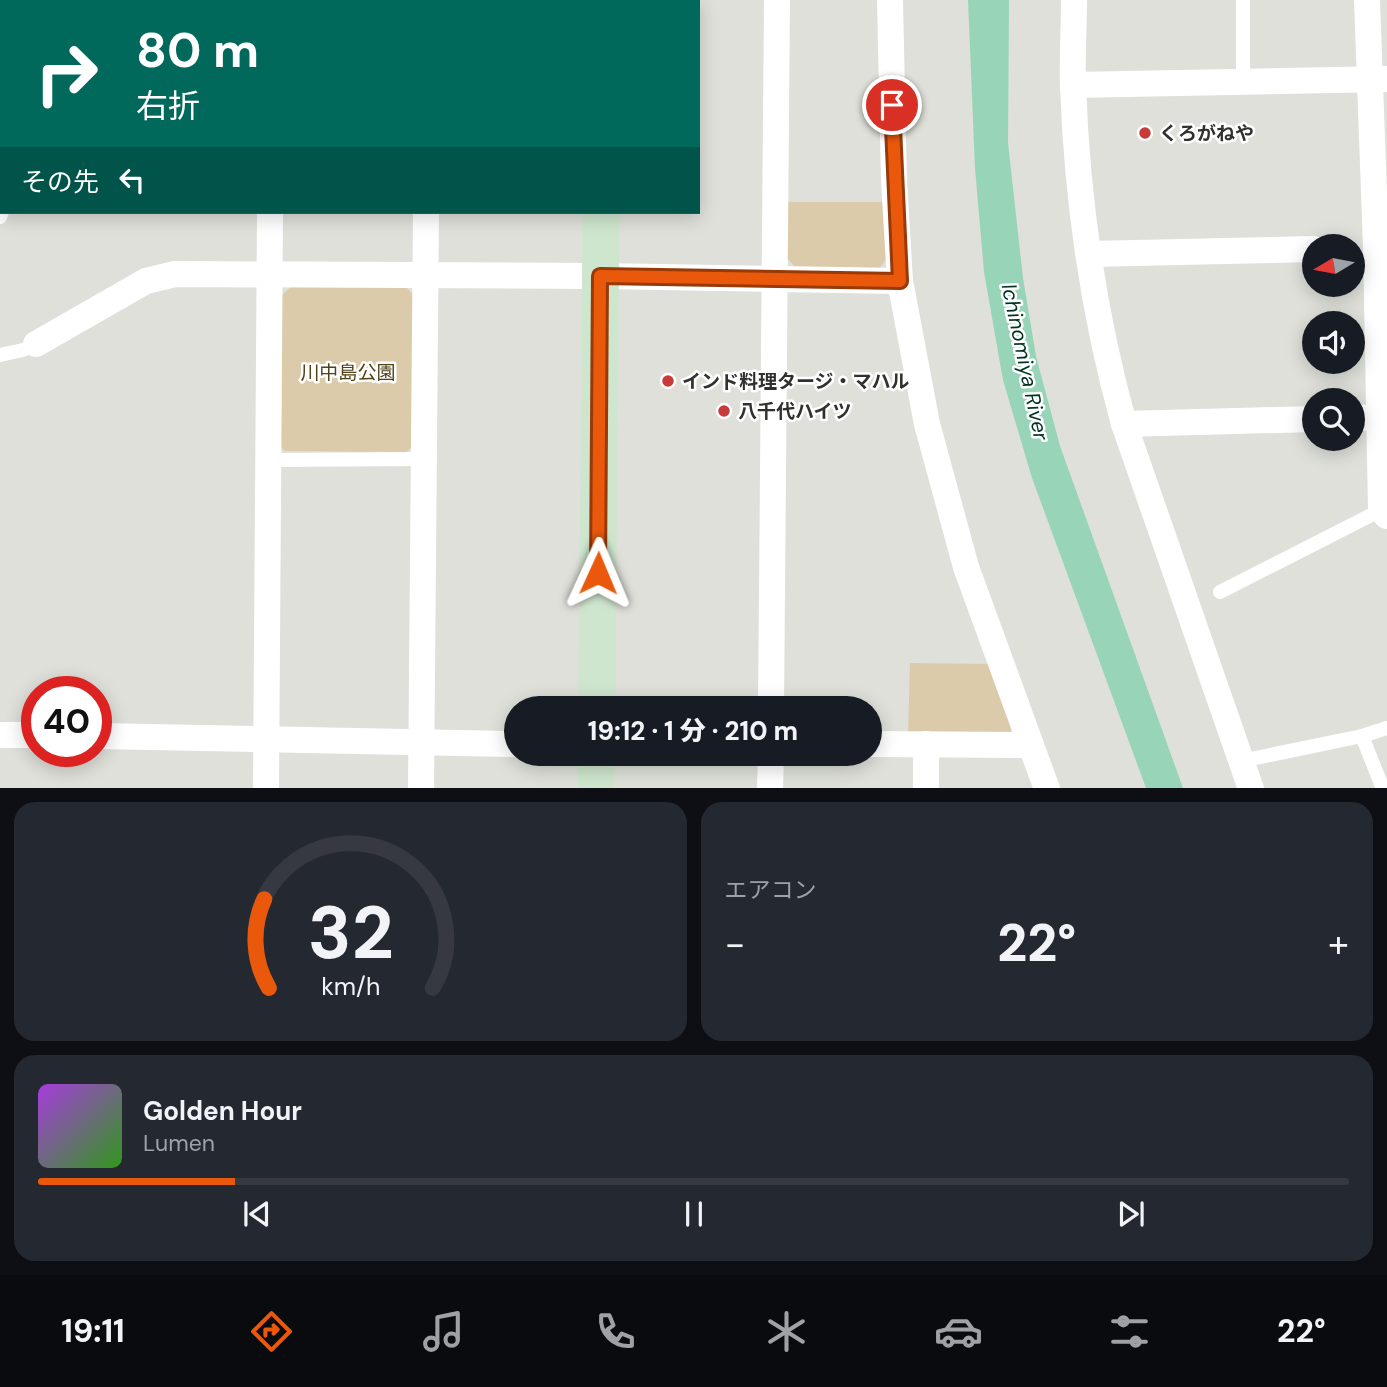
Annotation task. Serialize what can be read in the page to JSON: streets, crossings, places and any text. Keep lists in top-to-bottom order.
{
  "water": ["Ichinomiya River"],
  "parks": ["川中島公園"],
  "places": ["くろがねや", "インド料理タージ・マハル", "八千代ハイツ"],
  "north": "left",
  "page": {
    "turn": ["80 m", "右折"],
    "then": "その先",
    "limit": "40",
    "trip": "19:12 · 1 分 · 210 m",
    "tile": "エアコン",
    "heat": ["−", "22°", "+"],
    "song": ["Golden Hour", "Lumen"],
    "tabs": ["19:11", "22°"],
    "gauge": ["32", "km/h"]
  }
}
